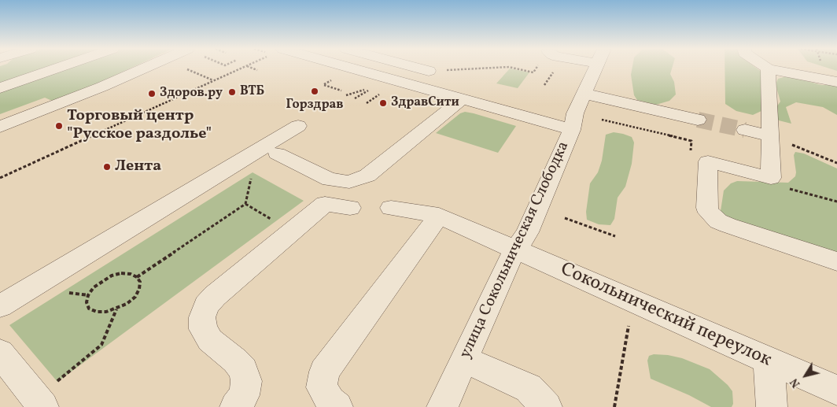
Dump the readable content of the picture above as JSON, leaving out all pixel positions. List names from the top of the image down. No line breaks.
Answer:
{"streets":{"street":["улица Сокольническая Слободка","Сокольнический переулок"]},"crossings":[["улица Сокольническая Слободка","Сокольнический переулок"]],"places":["Горздрав","ВТБ","Здоров.ру","ЗдравСити","Торговый центр \"Русское раздолье\"","Лента"],"north":"bottom left"}
